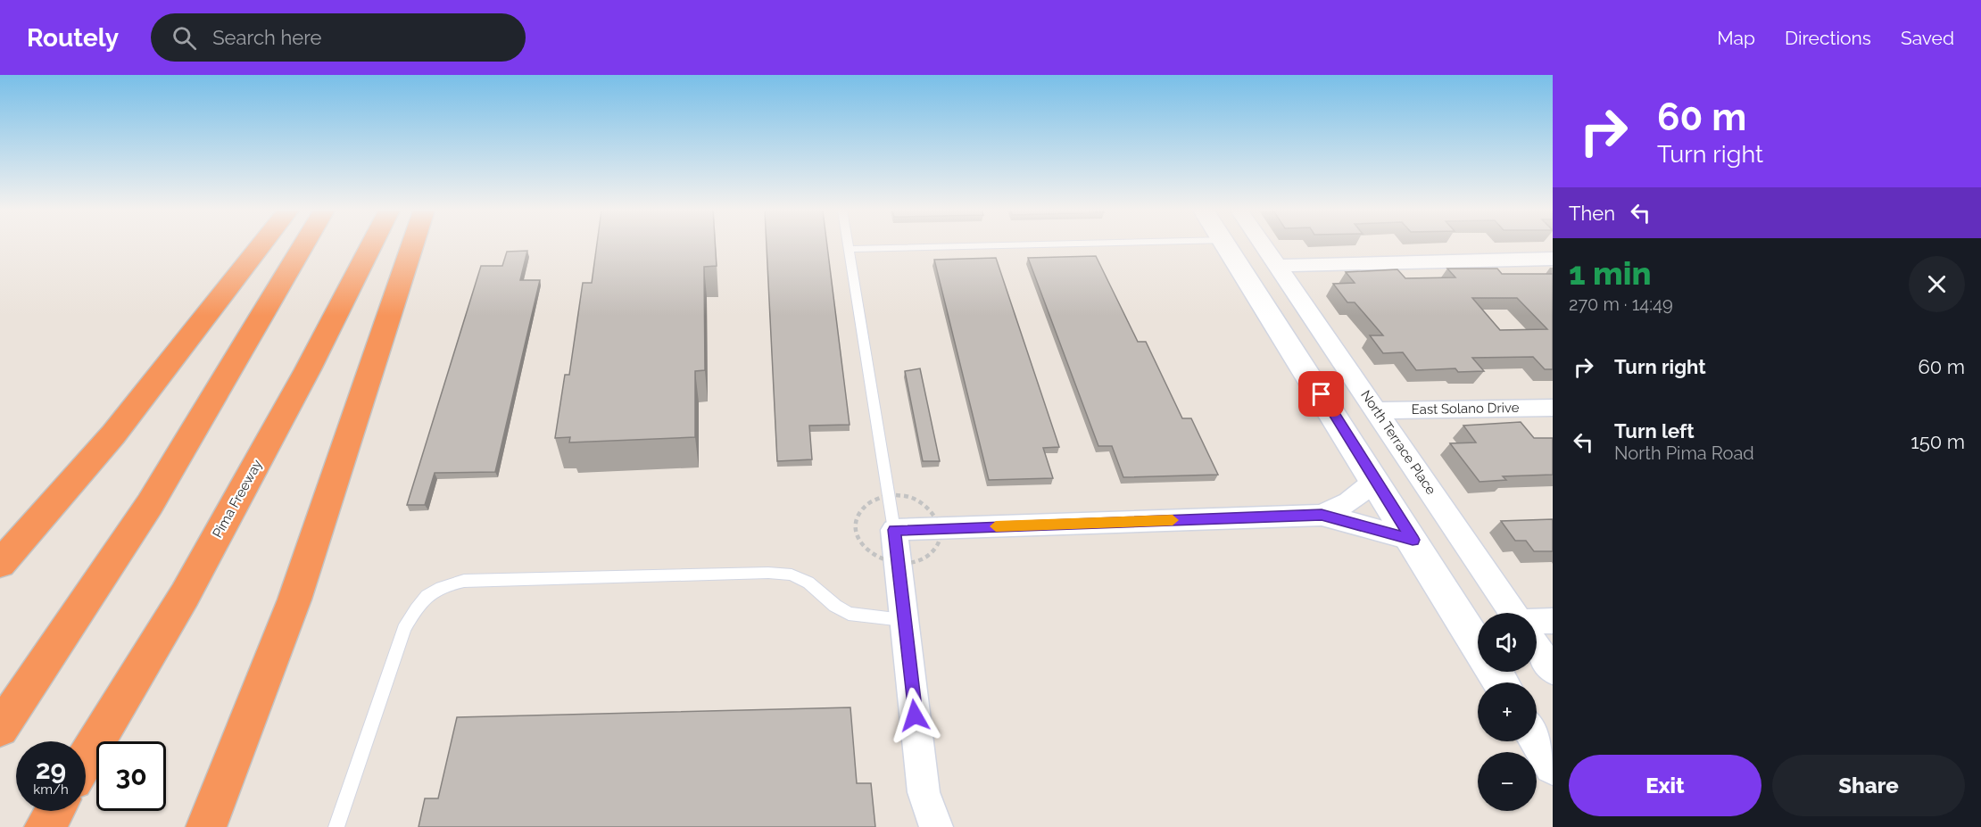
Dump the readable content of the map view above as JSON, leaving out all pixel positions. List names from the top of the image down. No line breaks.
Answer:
{"streets":{"highway":["Pima Freeway"],"street":["East Solano Drive","North Terrace Place"]},"crossings":[["East Solano Drive","North Terrace Place"]],"page":{"header":"Routely","search":"Search here","nav":["Map","Directions","Saved"],"turn":["60 m","Turn right"],"then":"Then","heading":["1 min","270 m · 14:49"],"list":[{"name":"Turn right","value":"60 m"},{"name":"Turn left","note":"North Pima Road","value":"150 m"}],"map_buttons":["+","−"],"speed":"29 km/h","limit":"30","buttons":["Exit","Share"]}}
